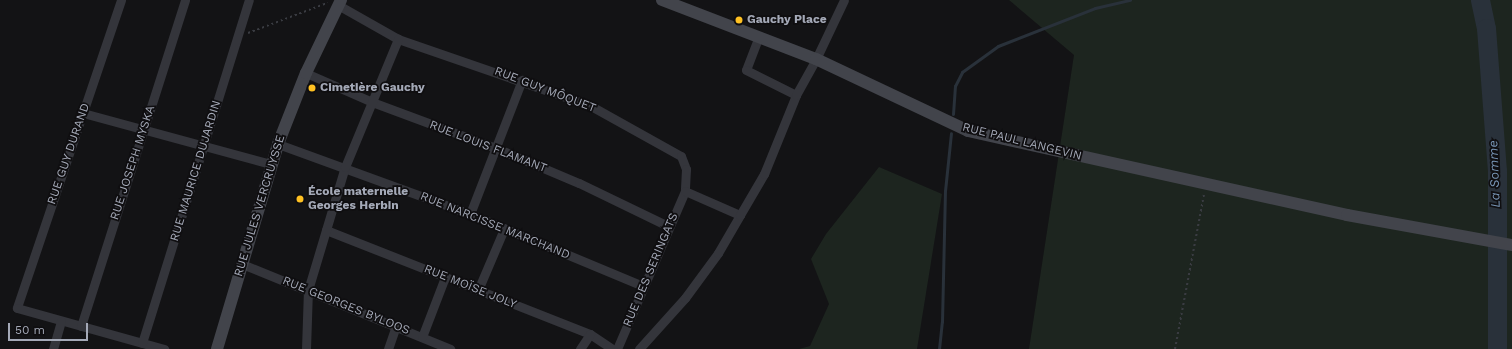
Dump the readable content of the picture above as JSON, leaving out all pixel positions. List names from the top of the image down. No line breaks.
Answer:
{"streets":{"main road":["RUE PAUL LANGEVIN","RUE JULES VERCRUYSSE"],"street":["RUE GUY MÔQUET","RUE LOUIS FLAMANT","RUE GUY DURAND","RUE JOSEPH MYSKA","RUE MAURICE DUJARDIN","RUE NARCISSE MARCHAND","RUE DES SERINGATS","RUE MOÏSE JOLY","RUE GEORGES BYLOOS"]},"crossings":[["RUE GUY MÔQUET","RUE JULES VERCRUYSSE"],["RUE GUY MÔQUET","RUE DES SERINGATS"],["RUE LOUIS FLAMANT","RUE JULES VERCRUYSSE"],["RUE LOUIS FLAMANT","RUE DES SERINGATS"],["RUE JULES VERCRUYSSE","RUE NARCISSE MARCHAND"],["RUE JULES VERCRUYSSE","RUE GEORGES BYLOOS"],["RUE NARCISSE MARCHAND","RUE DES SERINGATS"]],"water":["La Somme"],"places":["Gauchy Place","Cimetière Gauchy","École maternelle Georges Herbin"],"scale_bar":"50 m"}
